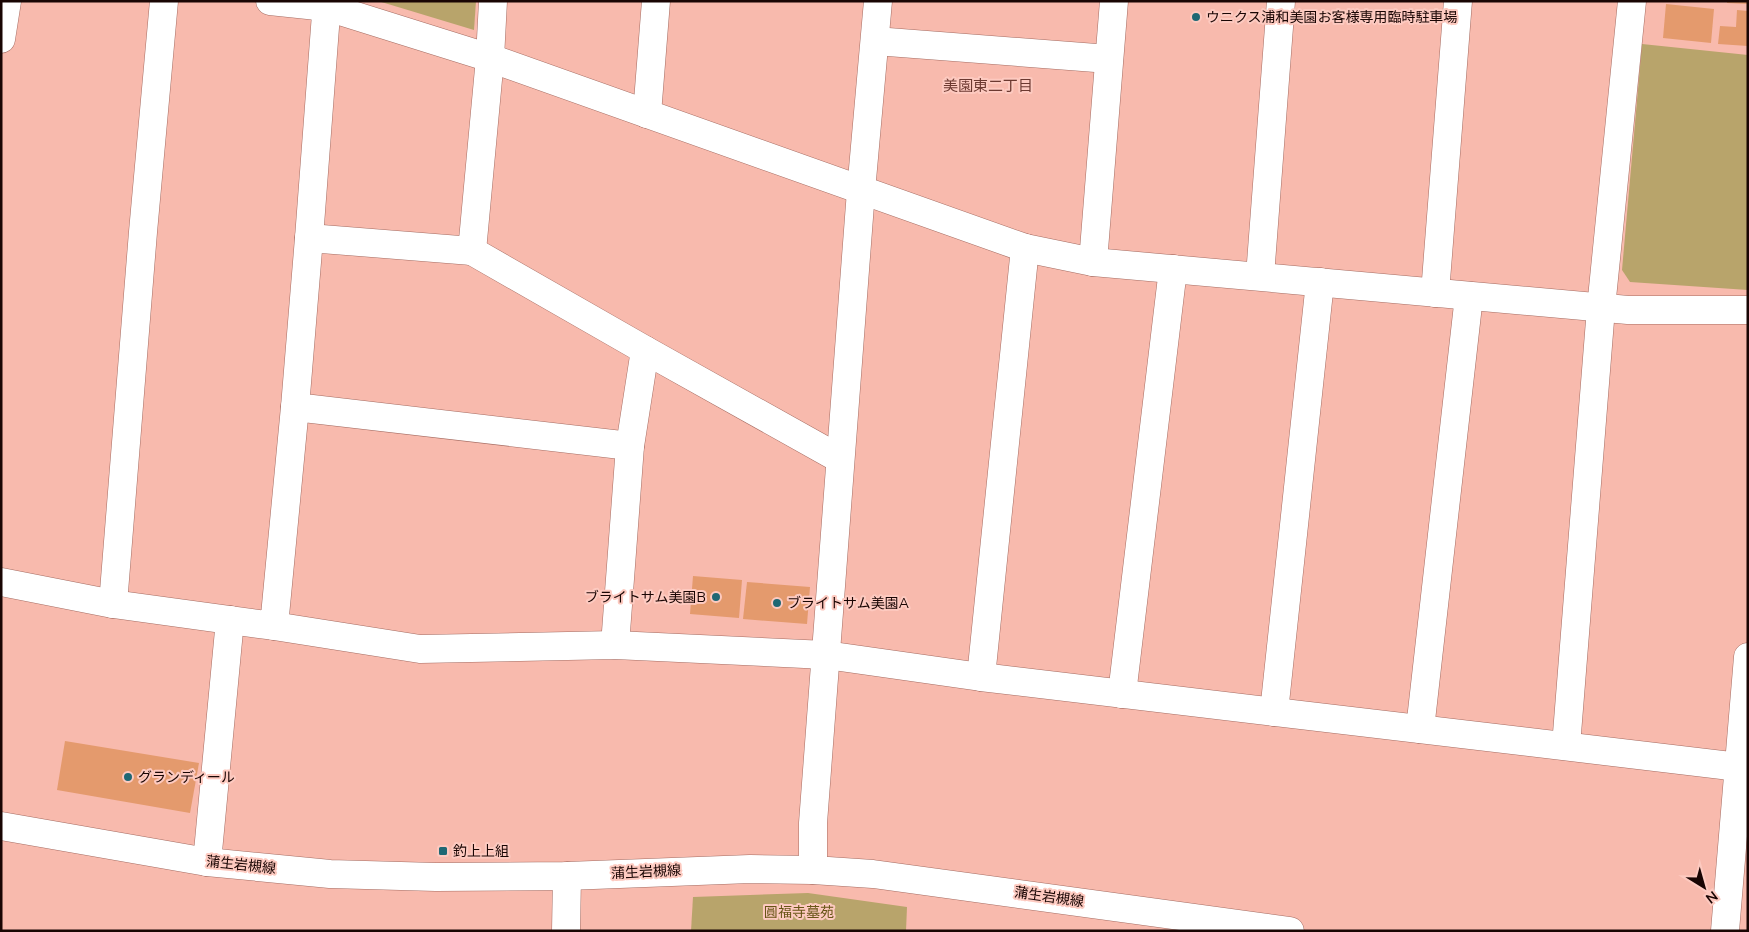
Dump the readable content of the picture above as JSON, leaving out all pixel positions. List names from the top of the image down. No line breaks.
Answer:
{"streets":{"street":["蒲生岩槻線"]},"districts":["美園東二丁目"],"parks":["圓福寺墓苑"],"places":{"other":["ウニクス浦和美園お客様専用臨時駐車場","ブライトサム美園B","ブライトサム美園A","グランディール"],"transit":["釣上上組"]},"north":"bottom right"}
